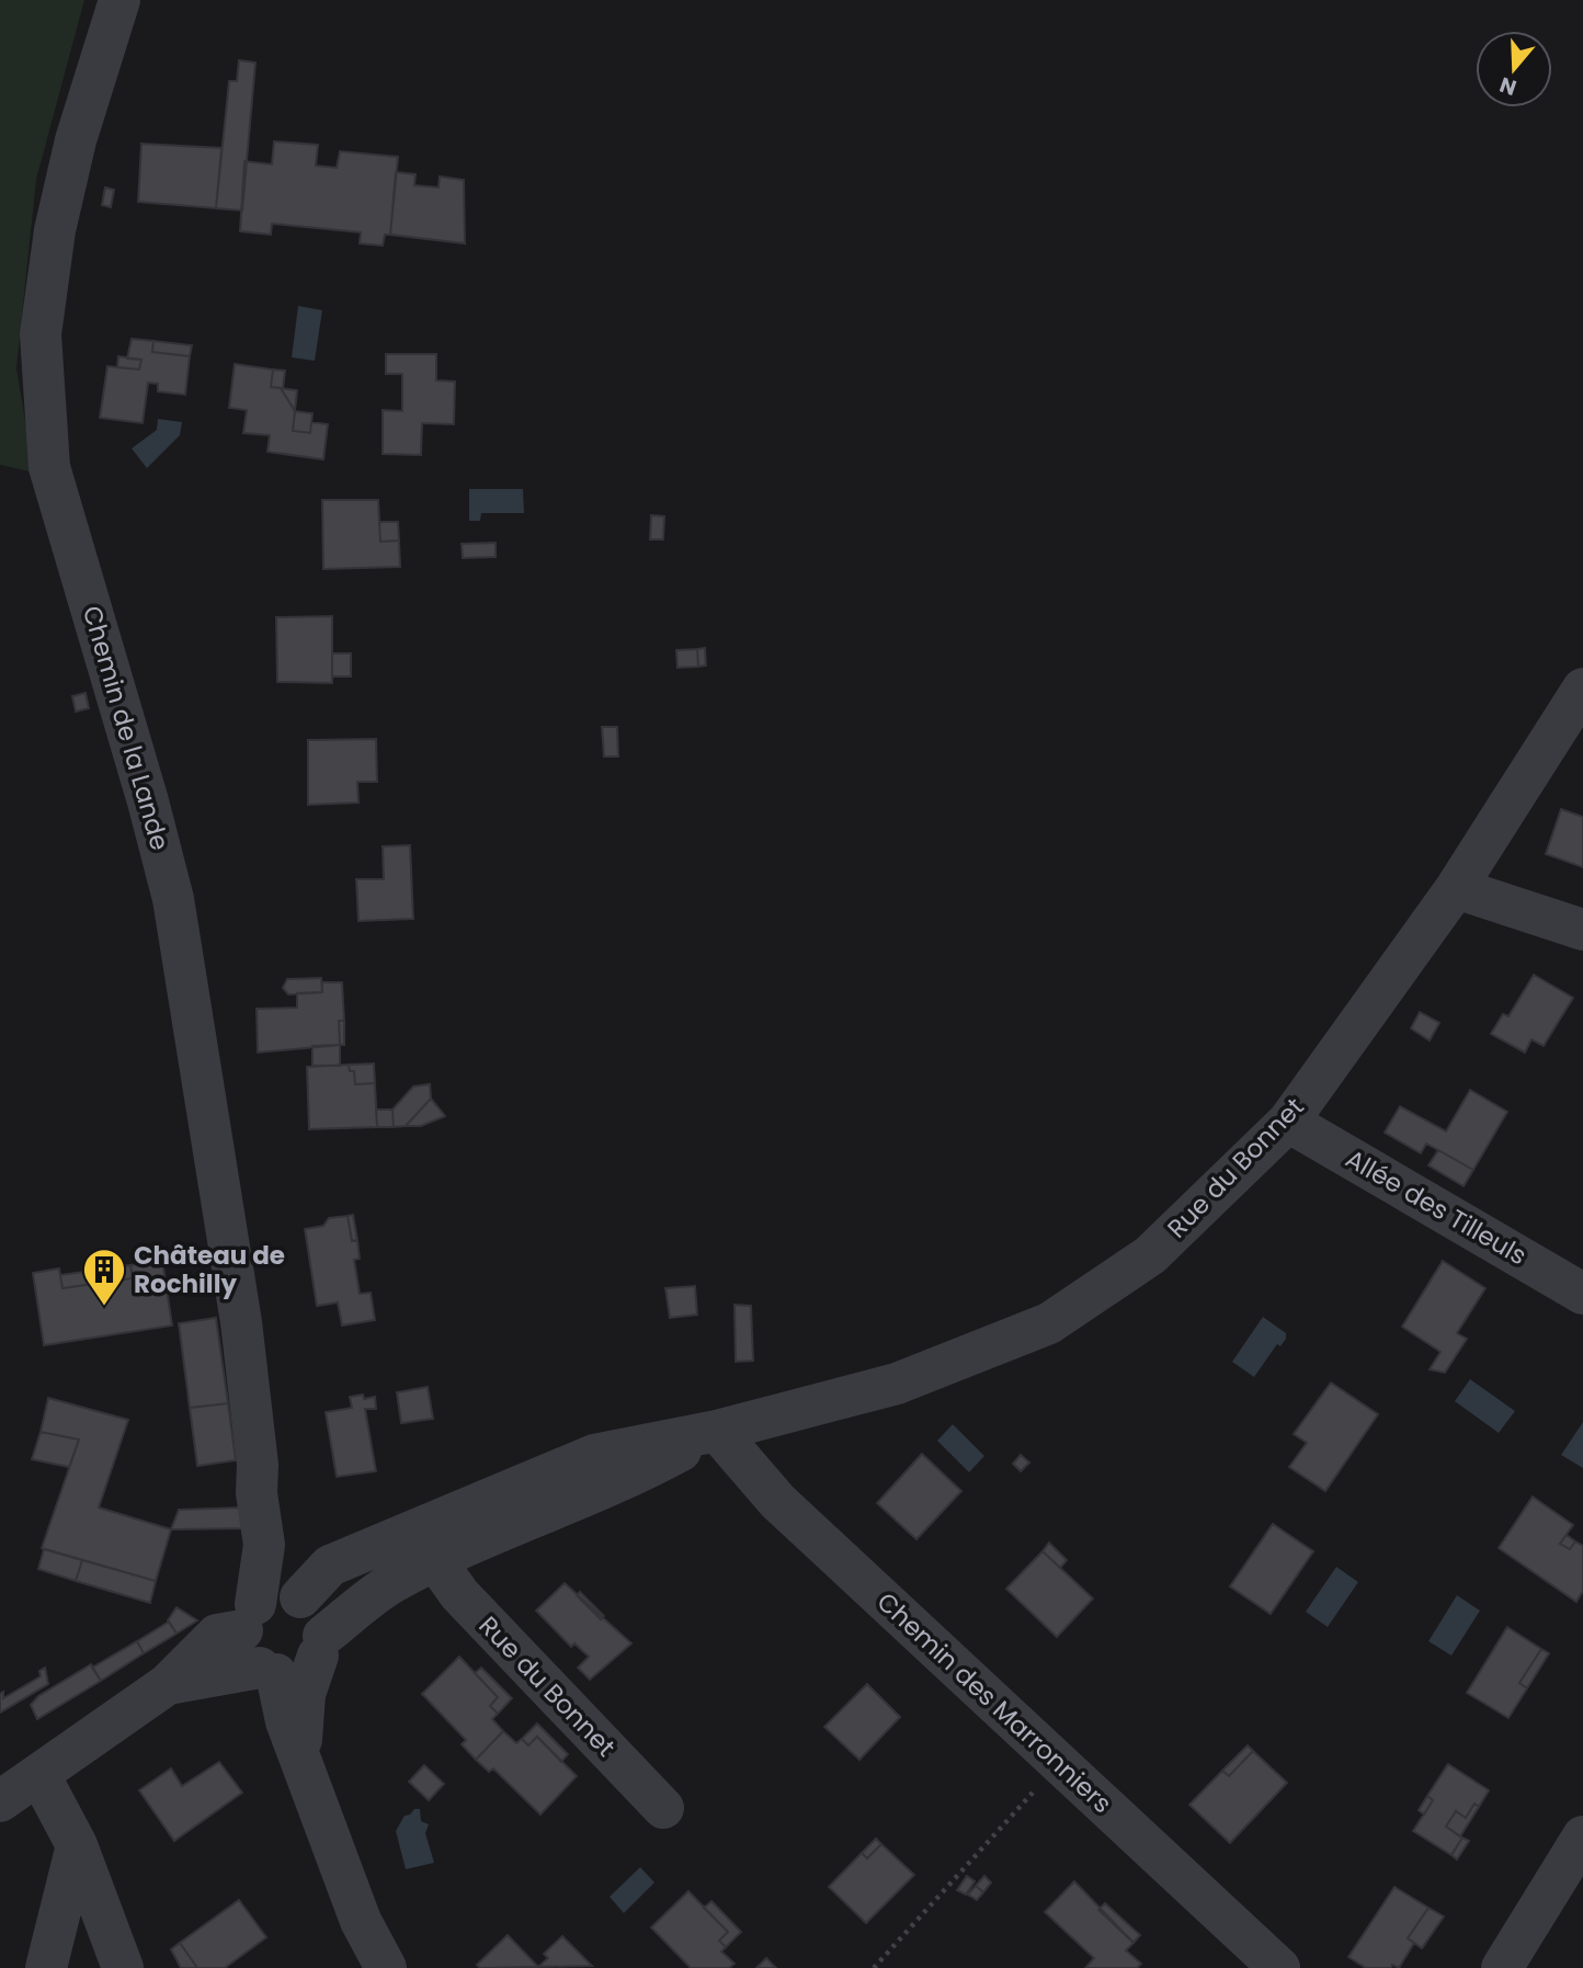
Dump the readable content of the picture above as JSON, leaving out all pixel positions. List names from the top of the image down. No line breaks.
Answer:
{"streets":{"street":["Chemin de la Lande","Rue du Bonnet","Allée des Tilleuls","Chemin des Marronniers"]},"crossings":[["Chemin de la Lande","Rue du Bonnet"],["Rue du Bonnet","Allée des Tilleuls"],["Rue du Bonnet","Chemin des Marronniers"]],"places":{"building":["Château de Rochilly"]},"north":"bottom"}
